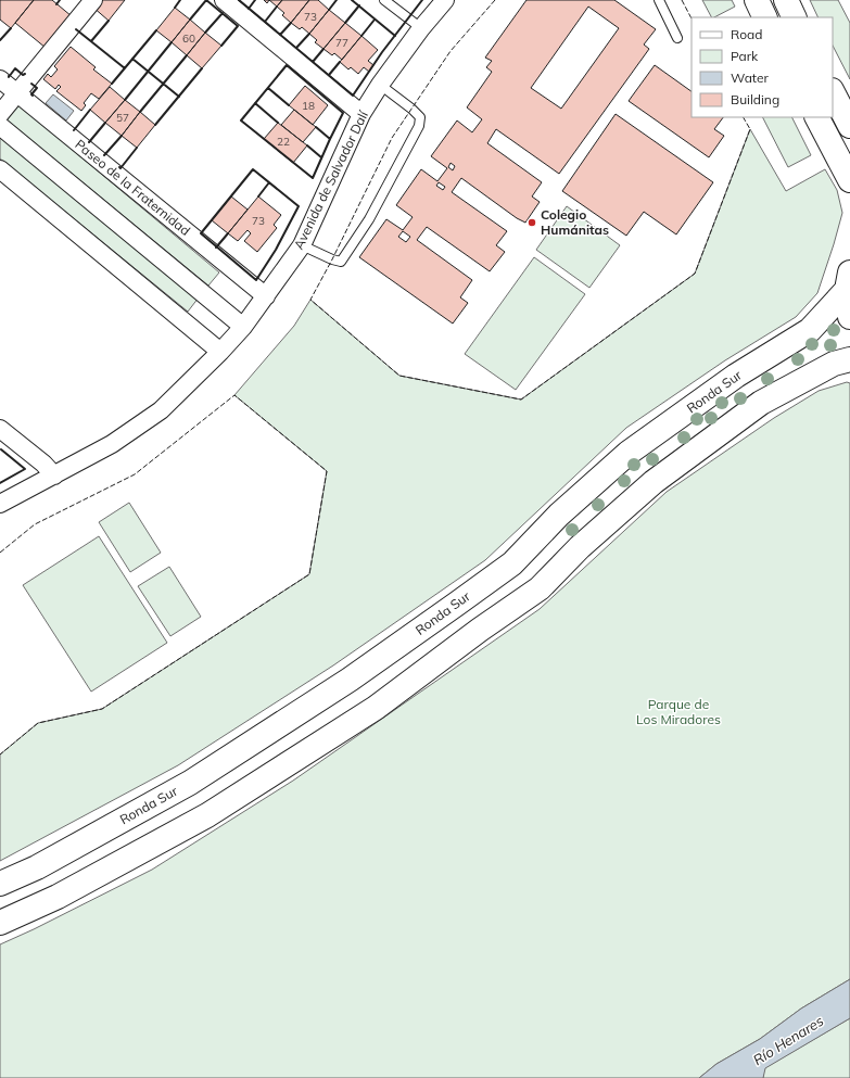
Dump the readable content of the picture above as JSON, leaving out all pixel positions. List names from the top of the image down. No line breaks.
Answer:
{"streets":{"main road":["Ronda Sur"],"street":["Avenida de Salvador Dalí","Paseo de la Fraternidad"]},"crossings":[["Avenida de Salvador Dalí","Paseo de la Fraternidad"]],"water":["Río Henares"],"parks":["Parque de Los Miradores"],"places":["Colegio Humánitas"],"house_numbers":["73","60","77","18","57","22","73"],"legend":["Road","Park","Water","Building"]}
